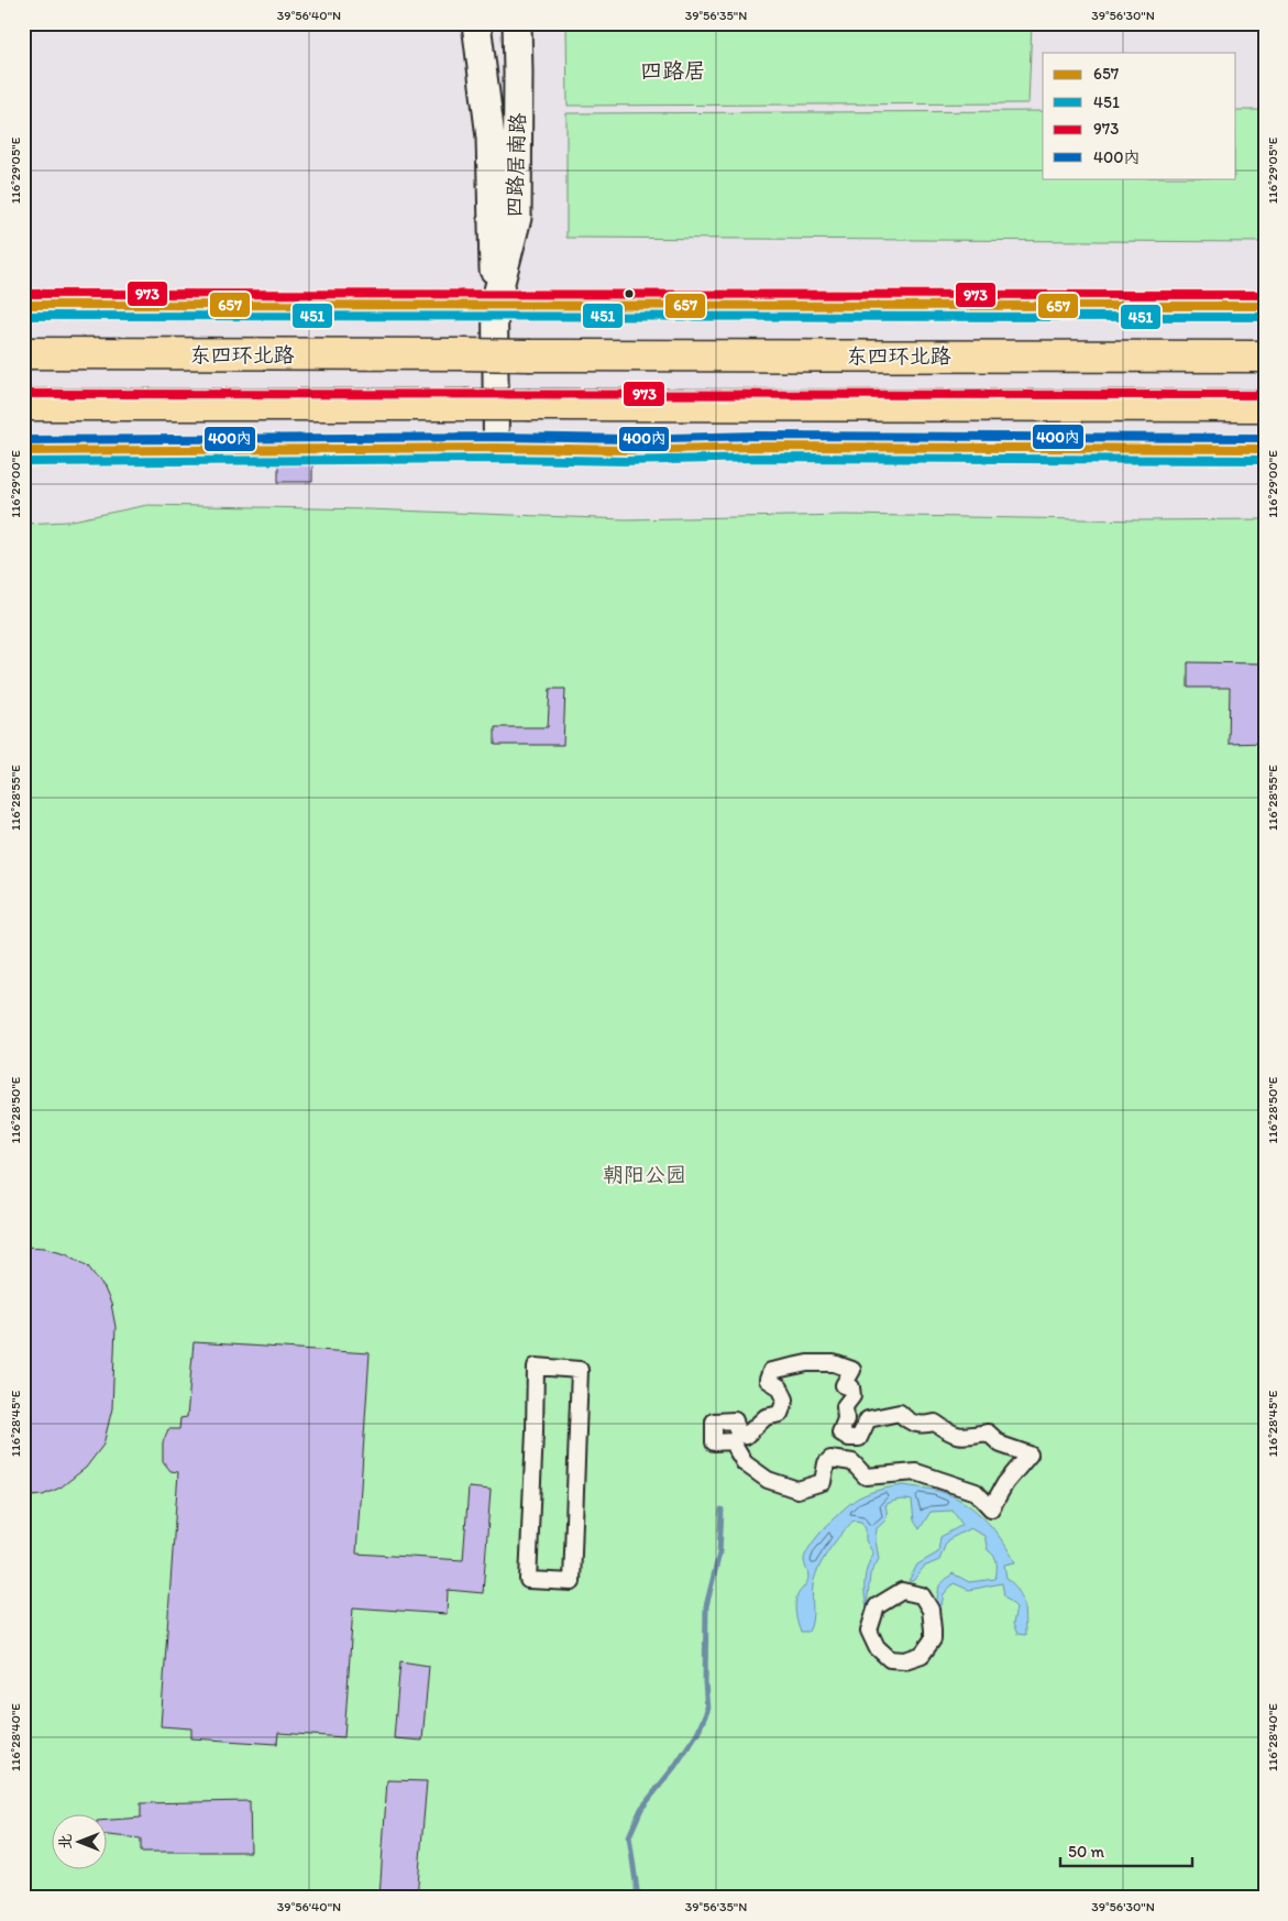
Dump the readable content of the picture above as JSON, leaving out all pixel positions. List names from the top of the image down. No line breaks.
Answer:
{"streets":{"highway":["东四环北路"],"main road":["四路居南路"]},"districts":["四路居"],"parks":["朝阳公园"],"lines":["transit line 973","transit line 657","transit line 451","transit line 400内"],"legend":["657","451","973","400内"],"scale_bar":"50 m","north":"left","coordinates":["39°56'40\"N","39°56'35\"N","39°56'30\"N","116°29'05\"E","116°29'00\"E","116°28'55\"E","116°28'50\"E","116°28'45\"E","116°28'40\"E"]}
